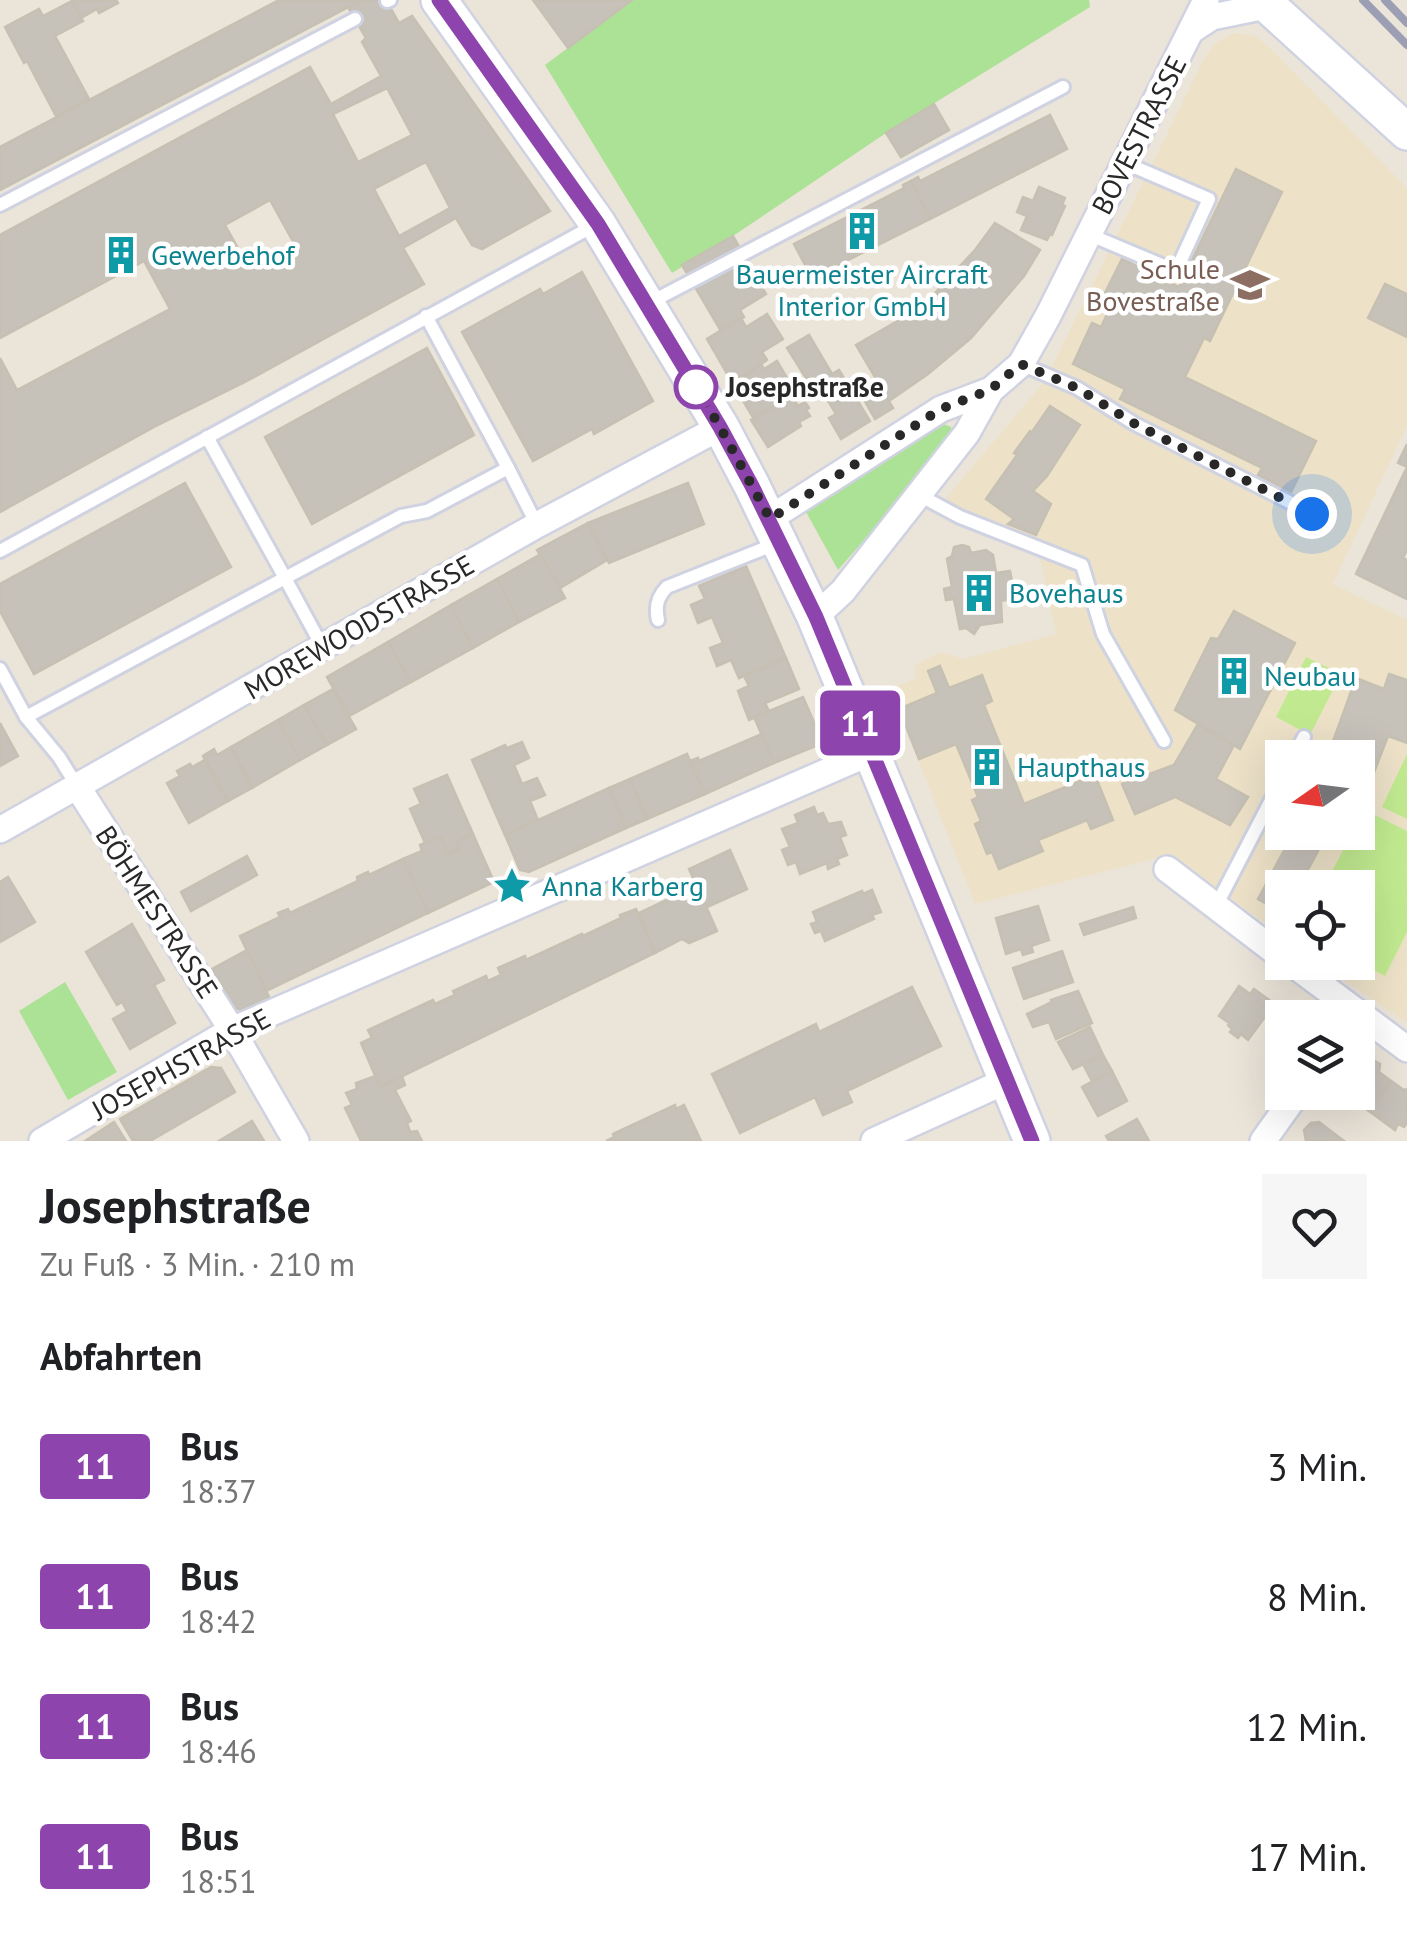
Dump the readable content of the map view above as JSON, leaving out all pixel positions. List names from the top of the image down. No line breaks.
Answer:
{"streets":{"street":["BOVESTRASSE","MOREWOODSTRASSE","BÖHMESTRASSE","JOSEPHSTRASSE"]},"crossings":[["MOREWOODSTRASSE","BÖHMESTRASSE"],["BÖHMESTRASSE","JOSEPHSTRASSE"]],"places":{"building":["Bauermeister Aircraft Interior GmbH","Gewerbehof","Bovehaus","Neubau","Haupthaus"],"school or university":["Schule Bovestraße"],"other":["Josephstraße"],"place":["Anna Karberg"]},"lines":["bus line 11"],"north":"left","page":{"on_map":"11","heading":[["Josephstraße","Zu Fuß · 3 Min. · 210 m"],"Abfahrten"],"list":[{"mark":"11","name":"Bus","note":"18:37","value":"3 Min."},{"mark":"11","name":"Bus","note":"18:42","value":"8 Min."},{"mark":"11","name":"Bus","note":"18:46","value":"12 Min."},{"mark":"11","name":"Bus","note":"18:51","value":"17 Min."}]}}
